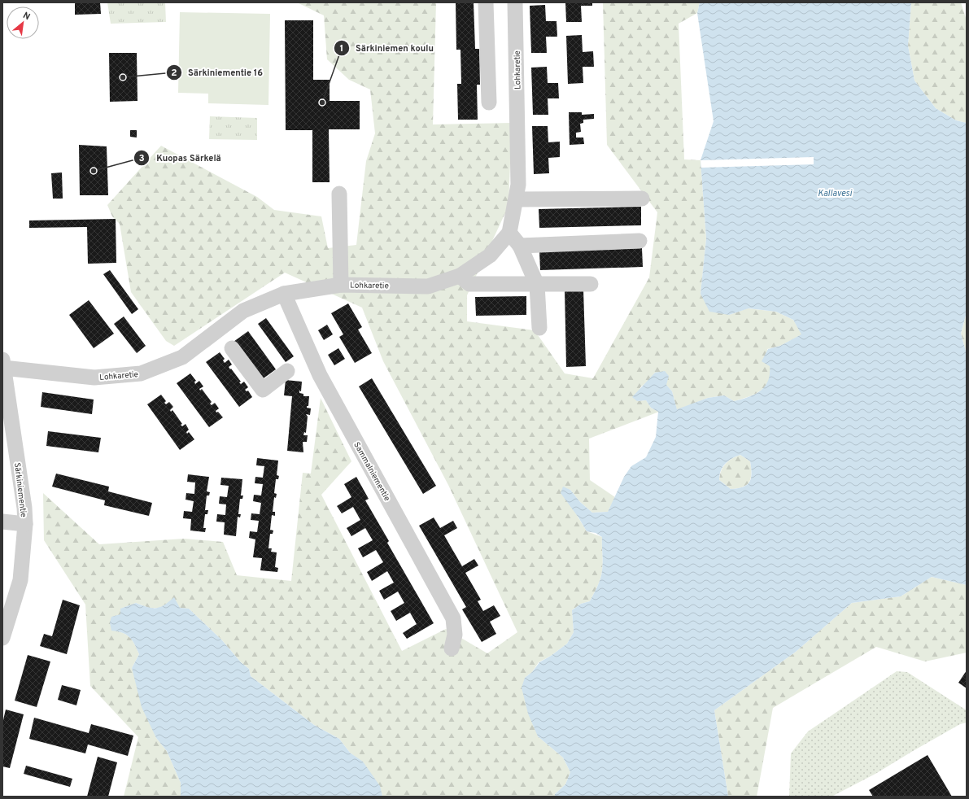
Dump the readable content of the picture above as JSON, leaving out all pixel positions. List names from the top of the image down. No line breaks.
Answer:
{"streets":{"street":["Lohkaretie","Sammalniementie","Särkiniementie"]},"crossings":[["Lohkaretie","Sammalniementie"],["Lohkaretie","Särkiniementie"]],"water":["Kallavesi"],"places":["Särkiniementie 16","Särkiniemen koulu","Kuopas Särkelä"],"north":"top right"}
